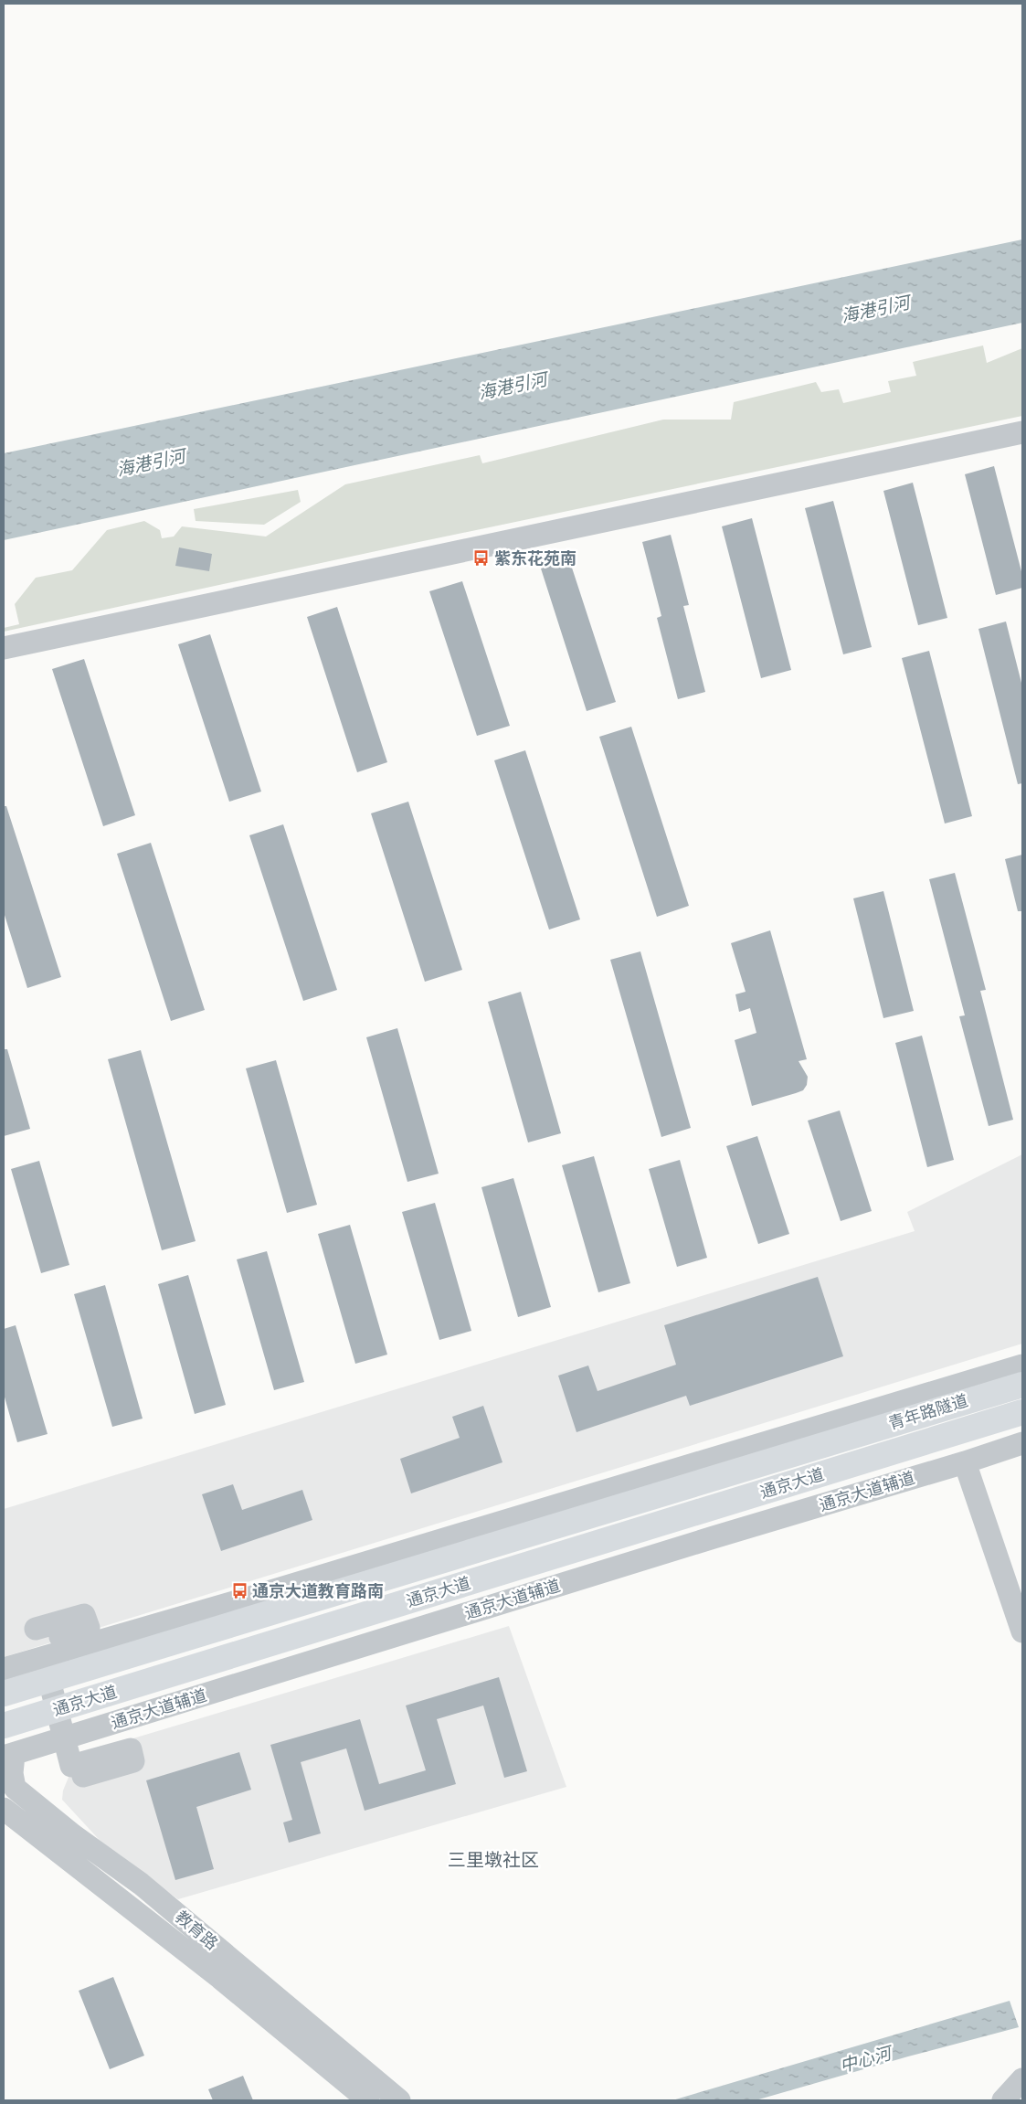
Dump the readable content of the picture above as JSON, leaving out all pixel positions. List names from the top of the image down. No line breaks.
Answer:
{"streets":{"highway":["青年路隧道","通京大道"],"street":["通京大道辅道","教育路"]},"crossings":[["青年路隧道","通京大道"],["通京大道辅道","教育路"]],"districts":["三里墩社区"],"water":["海港引河","中心河"],"places":{"bus stop":["紫东花苑南","通京大道教育路南"]}}
